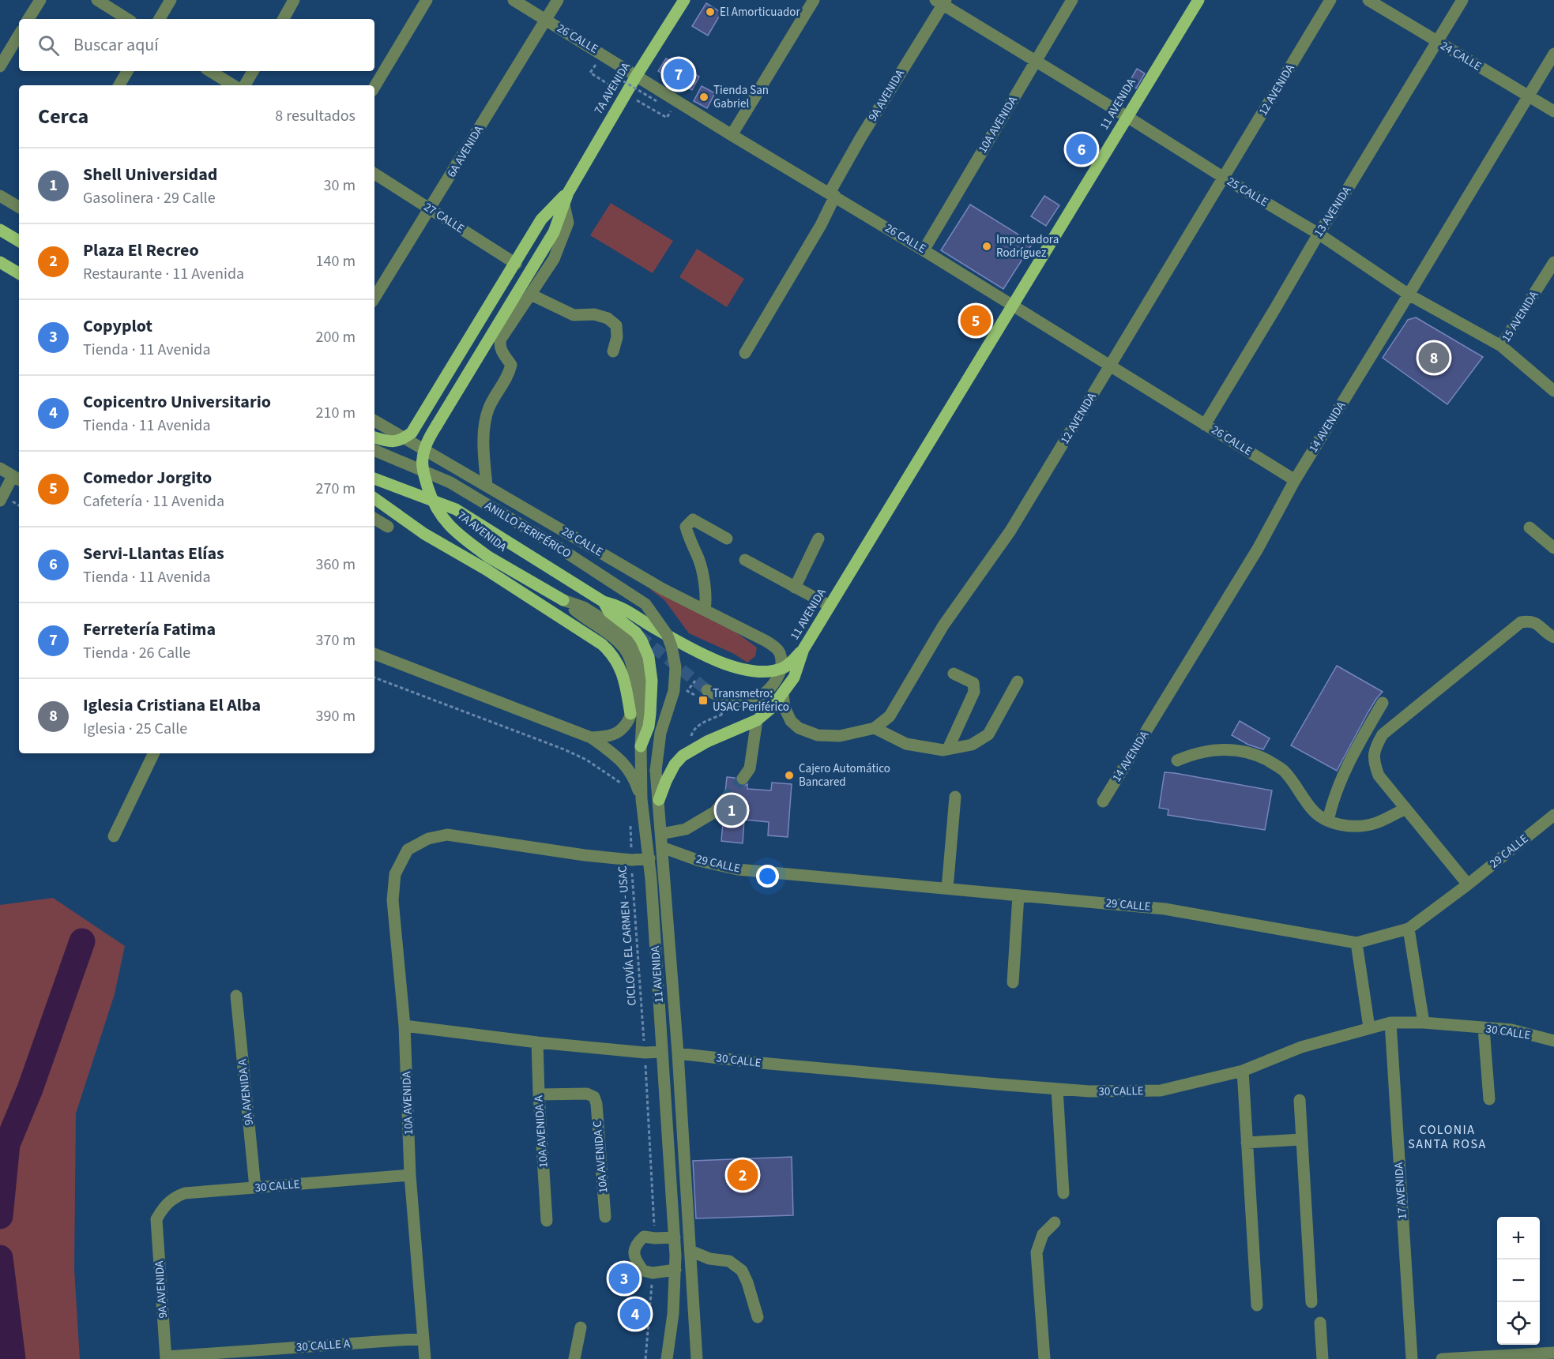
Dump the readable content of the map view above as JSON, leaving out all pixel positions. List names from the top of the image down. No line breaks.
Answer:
{"streets":{"main road":["7A AVENIDA","11 AVENIDA","ANILLO PERIFÉRICO"],"street":["26 CALLE","24 CALLE","12 AVENIDA","9A AVENIDA","10A AVENIDA","6A AVENIDA","25 CALLE","13 AVENIDA","27 CALLE","15 AVENIDA","14 AVENIDA","28 CALLE","29 CALLE","30 CALLE","9A AVENIDA A","10A AVENIDA A","10A AVENIDA C","17 AVENIDA","30 CALLE A"],"path":["CICLOVÍA EL CARMEN - USAC"]},"crossings":[["26 CALLE","7A AVENIDA"],["26 CALLE","12 AVENIDA"],["26 CALLE","9A AVENIDA"],["26 CALLE","11 AVENIDA"],["26 CALLE","10A AVENIDA"],["26 CALLE","6A AVENIDA"],["26 CALLE","13 AVENIDA"],["26 CALLE","14 AVENIDA"],["24 CALLE","13 AVENIDA"],["24 CALLE","14 AVENIDA"],["7A AVENIDA","11 AVENIDA"],["7A AVENIDA","27 CALLE"],["7A AVENIDA","28 CALLE"],["12 AVENIDA","11 AVENIDA"],["12 AVENIDA","25 CALLE"],["9A AVENIDA","25 CALLE"],["9A AVENIDA","30 CALLE"],["9A AVENIDA","30 CALLE A"],["11 AVENIDA","25 CALLE"],["11 AVENIDA","ANILLO PERIFÉRICO"],["11 AVENIDA","29 CALLE"],["11 AVENIDA","30 CALLE"],["10A AVENIDA","25 CALLE"],["10A AVENIDA","CICLOVÍA EL CARMEN - USAC"],["10A AVENIDA","30 CALLE"],["10A AVENIDA","30 CALLE A"],["6A AVENIDA","27 CALLE"],["25 CALLE","13 AVENIDA"],["25 CALLE","15 AVENIDA"],["25 CALLE","14 AVENIDA"],["ANILLO PERIFÉRICO","28 CALLE"],["30 CALLE","9A AVENIDA A"],["30 CALLE","17 AVENIDA"],["10A AVENIDA A","10A AVENIDA C"]],"districts":["COLONIA SANTA ROSA"],"places":{"other":["El Amorticuador","Tienda San Gabriel","Importadora Rodríguez","Cajero Automático Bancared"],"transit":["Transmetro: USAC Periférico"]},"page":{"search":"Buscar aquí","pins":["7","6","5","8","1","2","3","4"],"heading":["Cerca","8 resultados"],"list":[{"mark":"1","name":"Shell Universidad","note":"Gasolinera · 29 Calle","value":"30 m"},{"mark":"2","name":"Plaza El Recreo","note":"Restaurante · 11 Avenida","value":"140 m"},{"mark":"3","name":"Copyplot","note":"Tienda · 11 Avenida","value":"200 m"},{"mark":"4","name":"Copicentro Universitario","note":"Tienda · 11 Avenida","value":"210 m"},{"mark":"5","name":"Comedor Jorgito","note":"Cafetería · 11 Avenida","value":"270 m"},{"mark":"6","name":"Servi-Llantas Elías","note":"Tienda · 11 Avenida","value":"360 m"},{"mark":"7","name":"Ferretería Fatima","note":"Tienda · 26 Calle","value":"370 m"},{"mark":"8","name":"Iglesia Cristiana El Alba","note":"Iglesia · 25 Calle","value":"390 m"}],"map_buttons":["+","−"]}}
